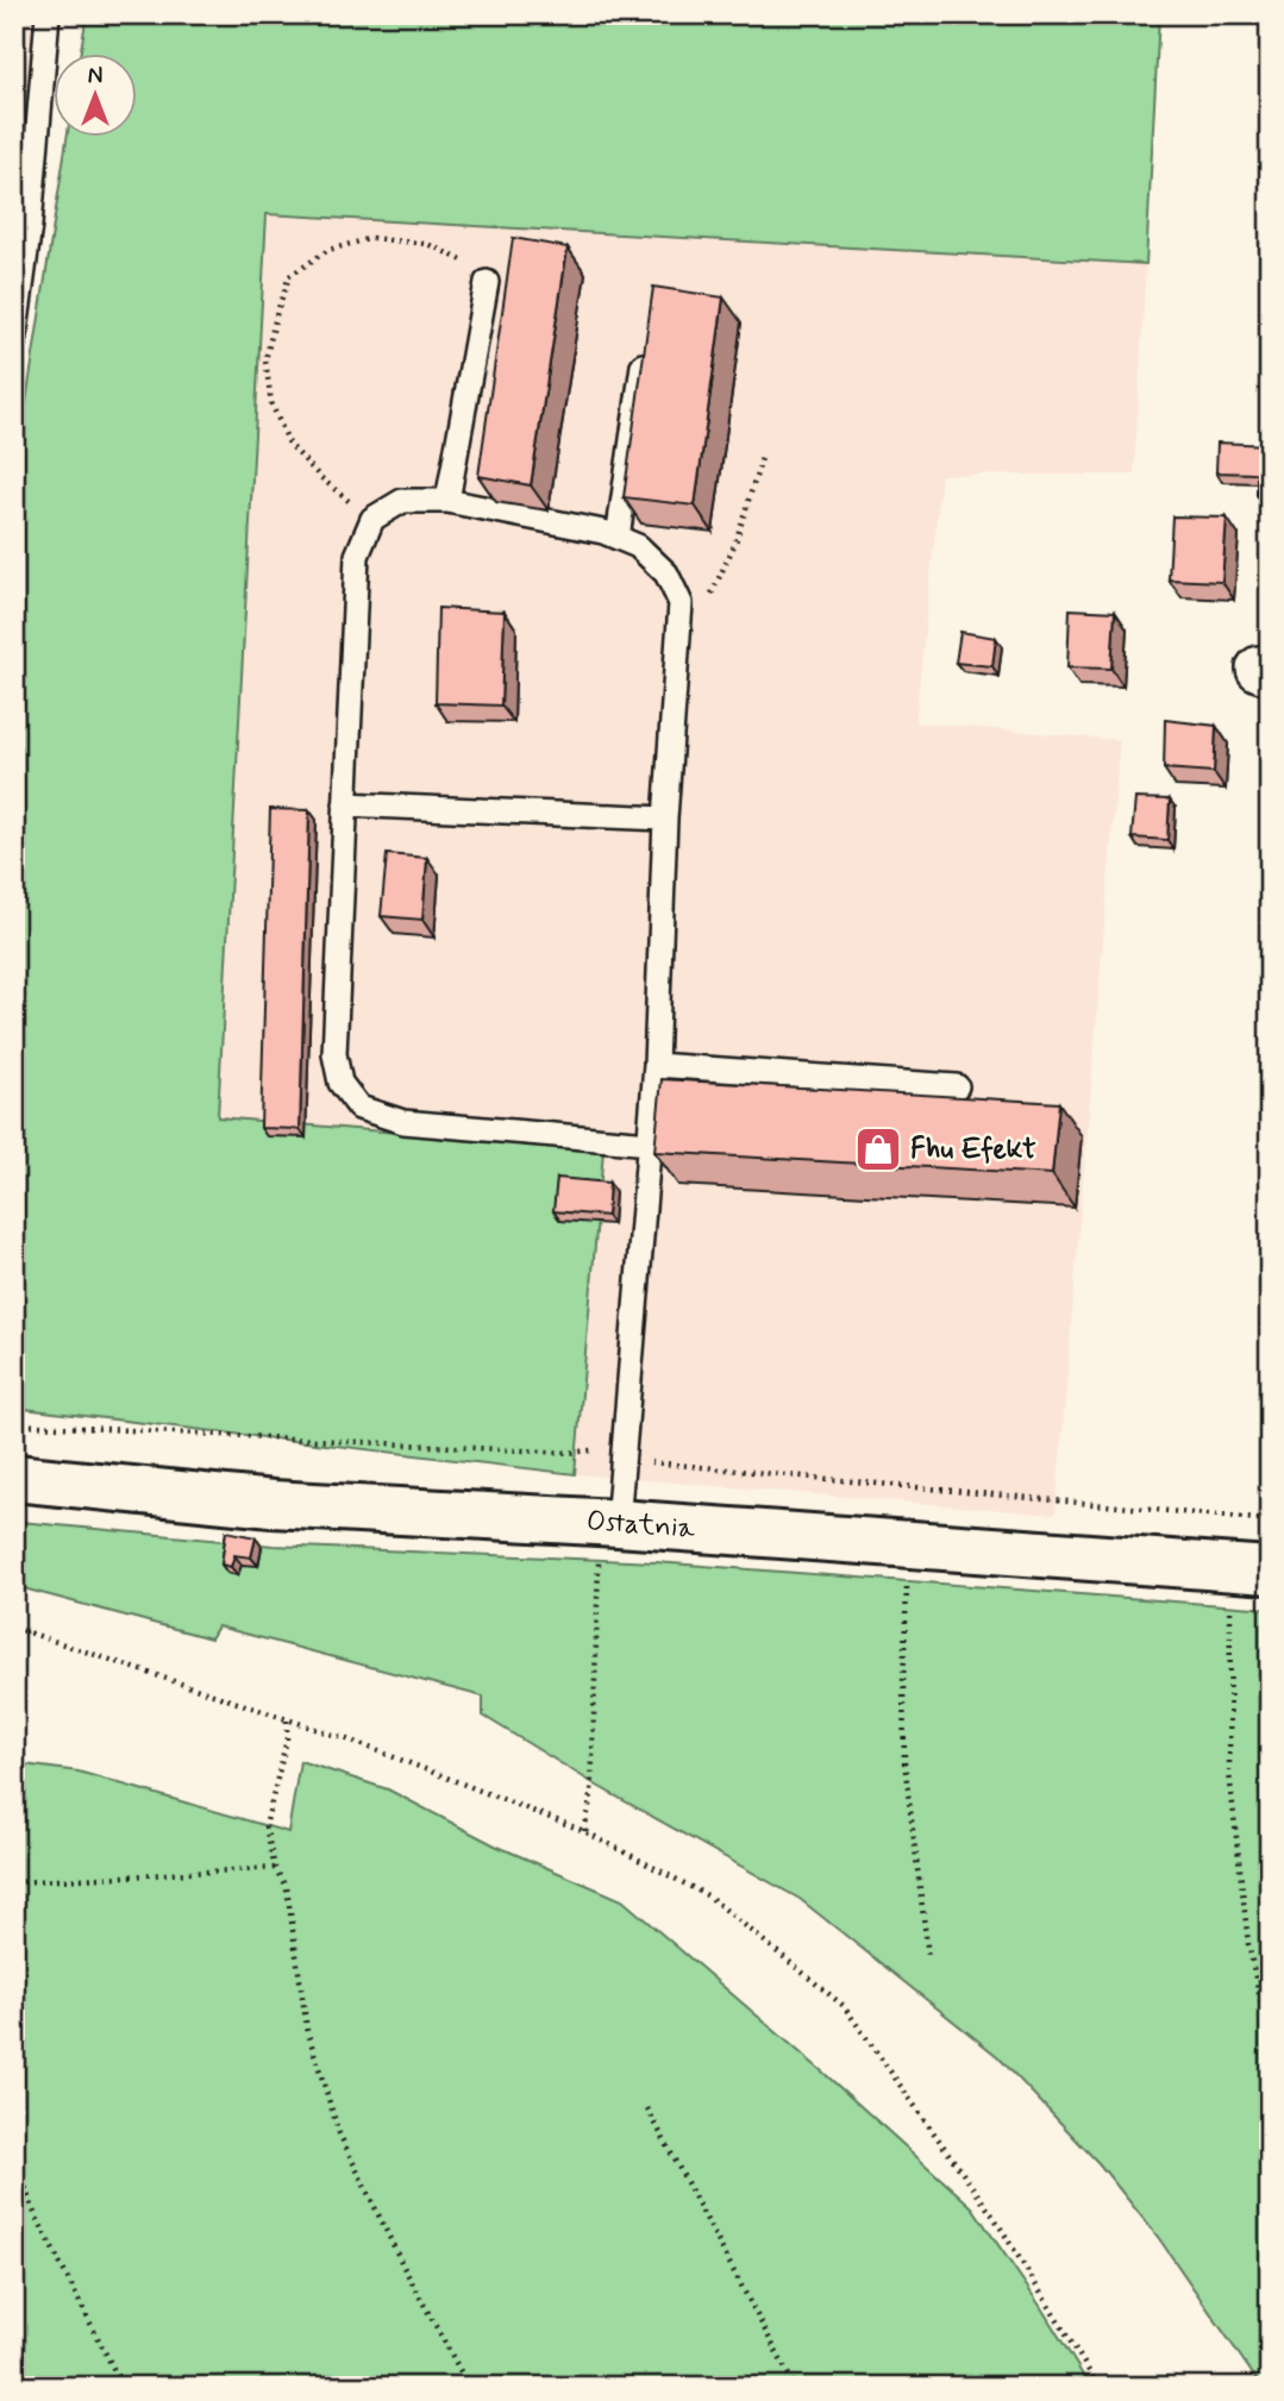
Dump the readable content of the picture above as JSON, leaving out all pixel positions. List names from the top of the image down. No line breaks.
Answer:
{"streets":{"street":["Ostatnia"]},"places":{"shop":["Fhu Efekt"]},"north":"top"}
